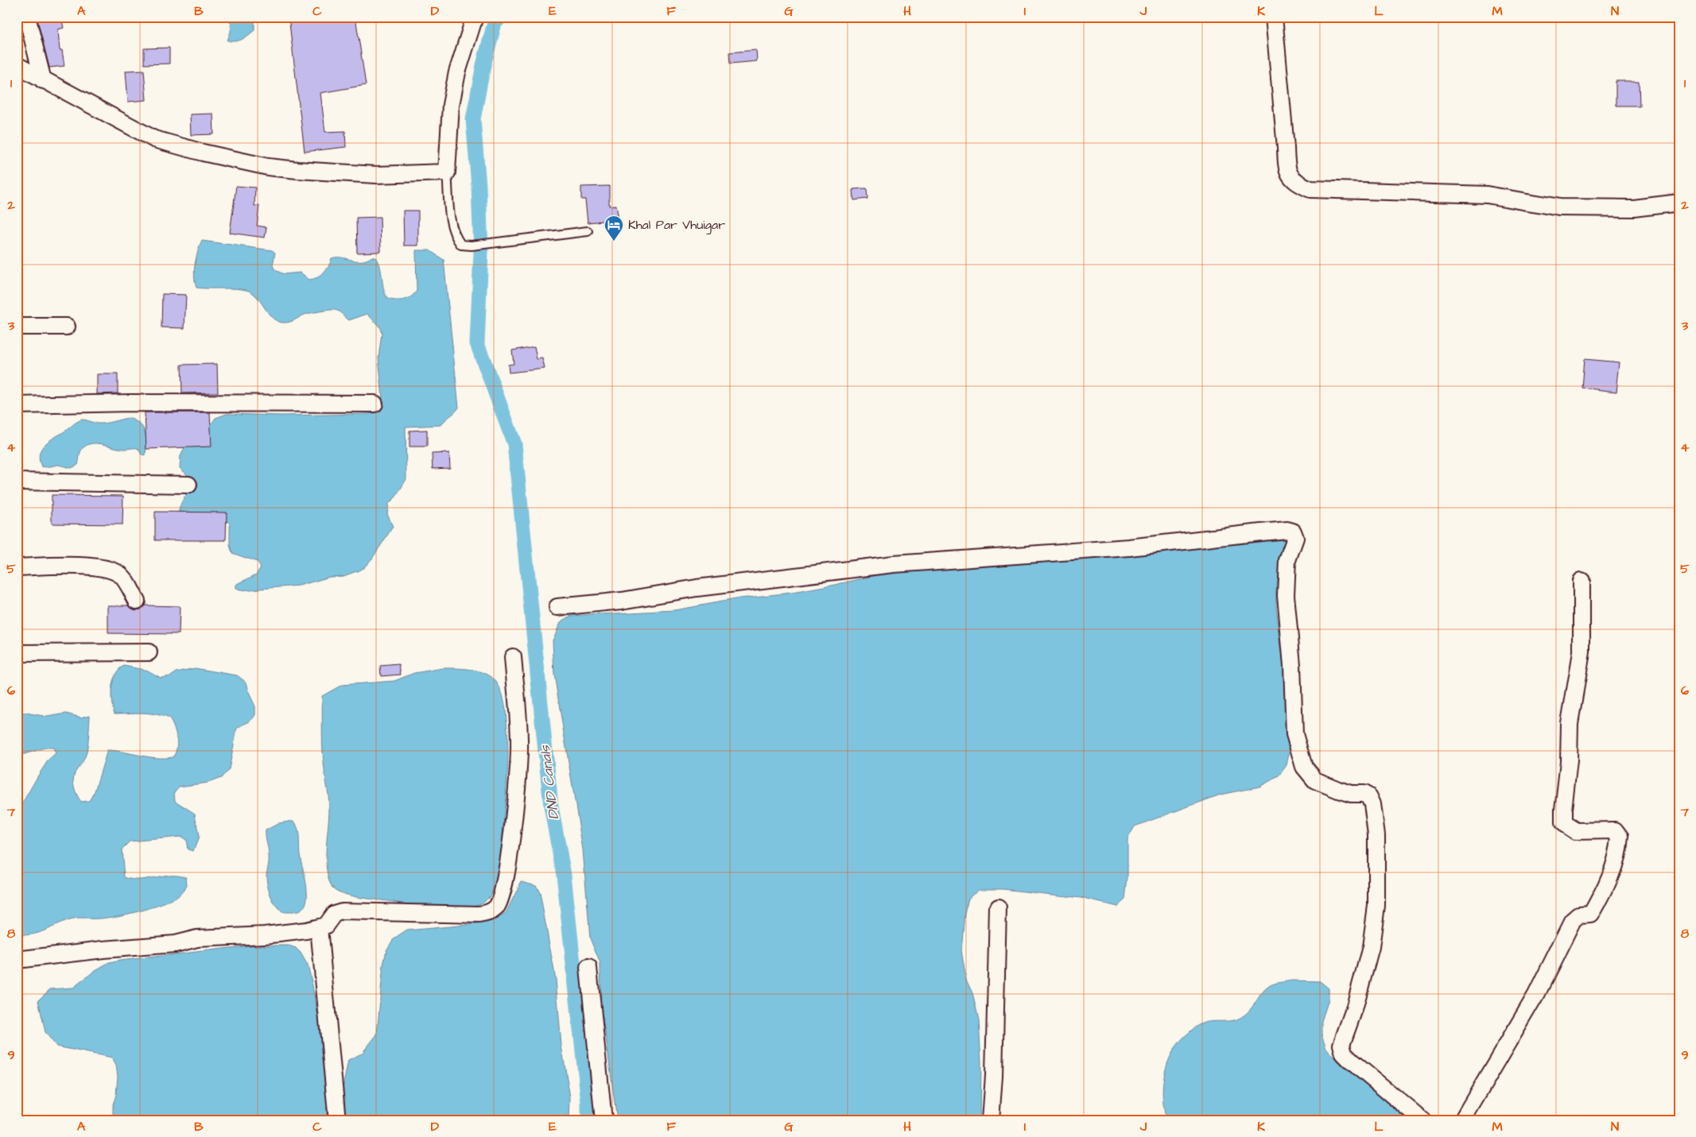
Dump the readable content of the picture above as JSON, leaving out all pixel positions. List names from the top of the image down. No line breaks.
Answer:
{"water":["DND Canals"],"places":{"hotel":["Khal Par Vhuigar"]},"grid":{"columns":["A","B","C","D","E","F","G","H","I","J","K","L","M","N"],"rows":["1","2","3","4","5","6","7","8","9"]}}
